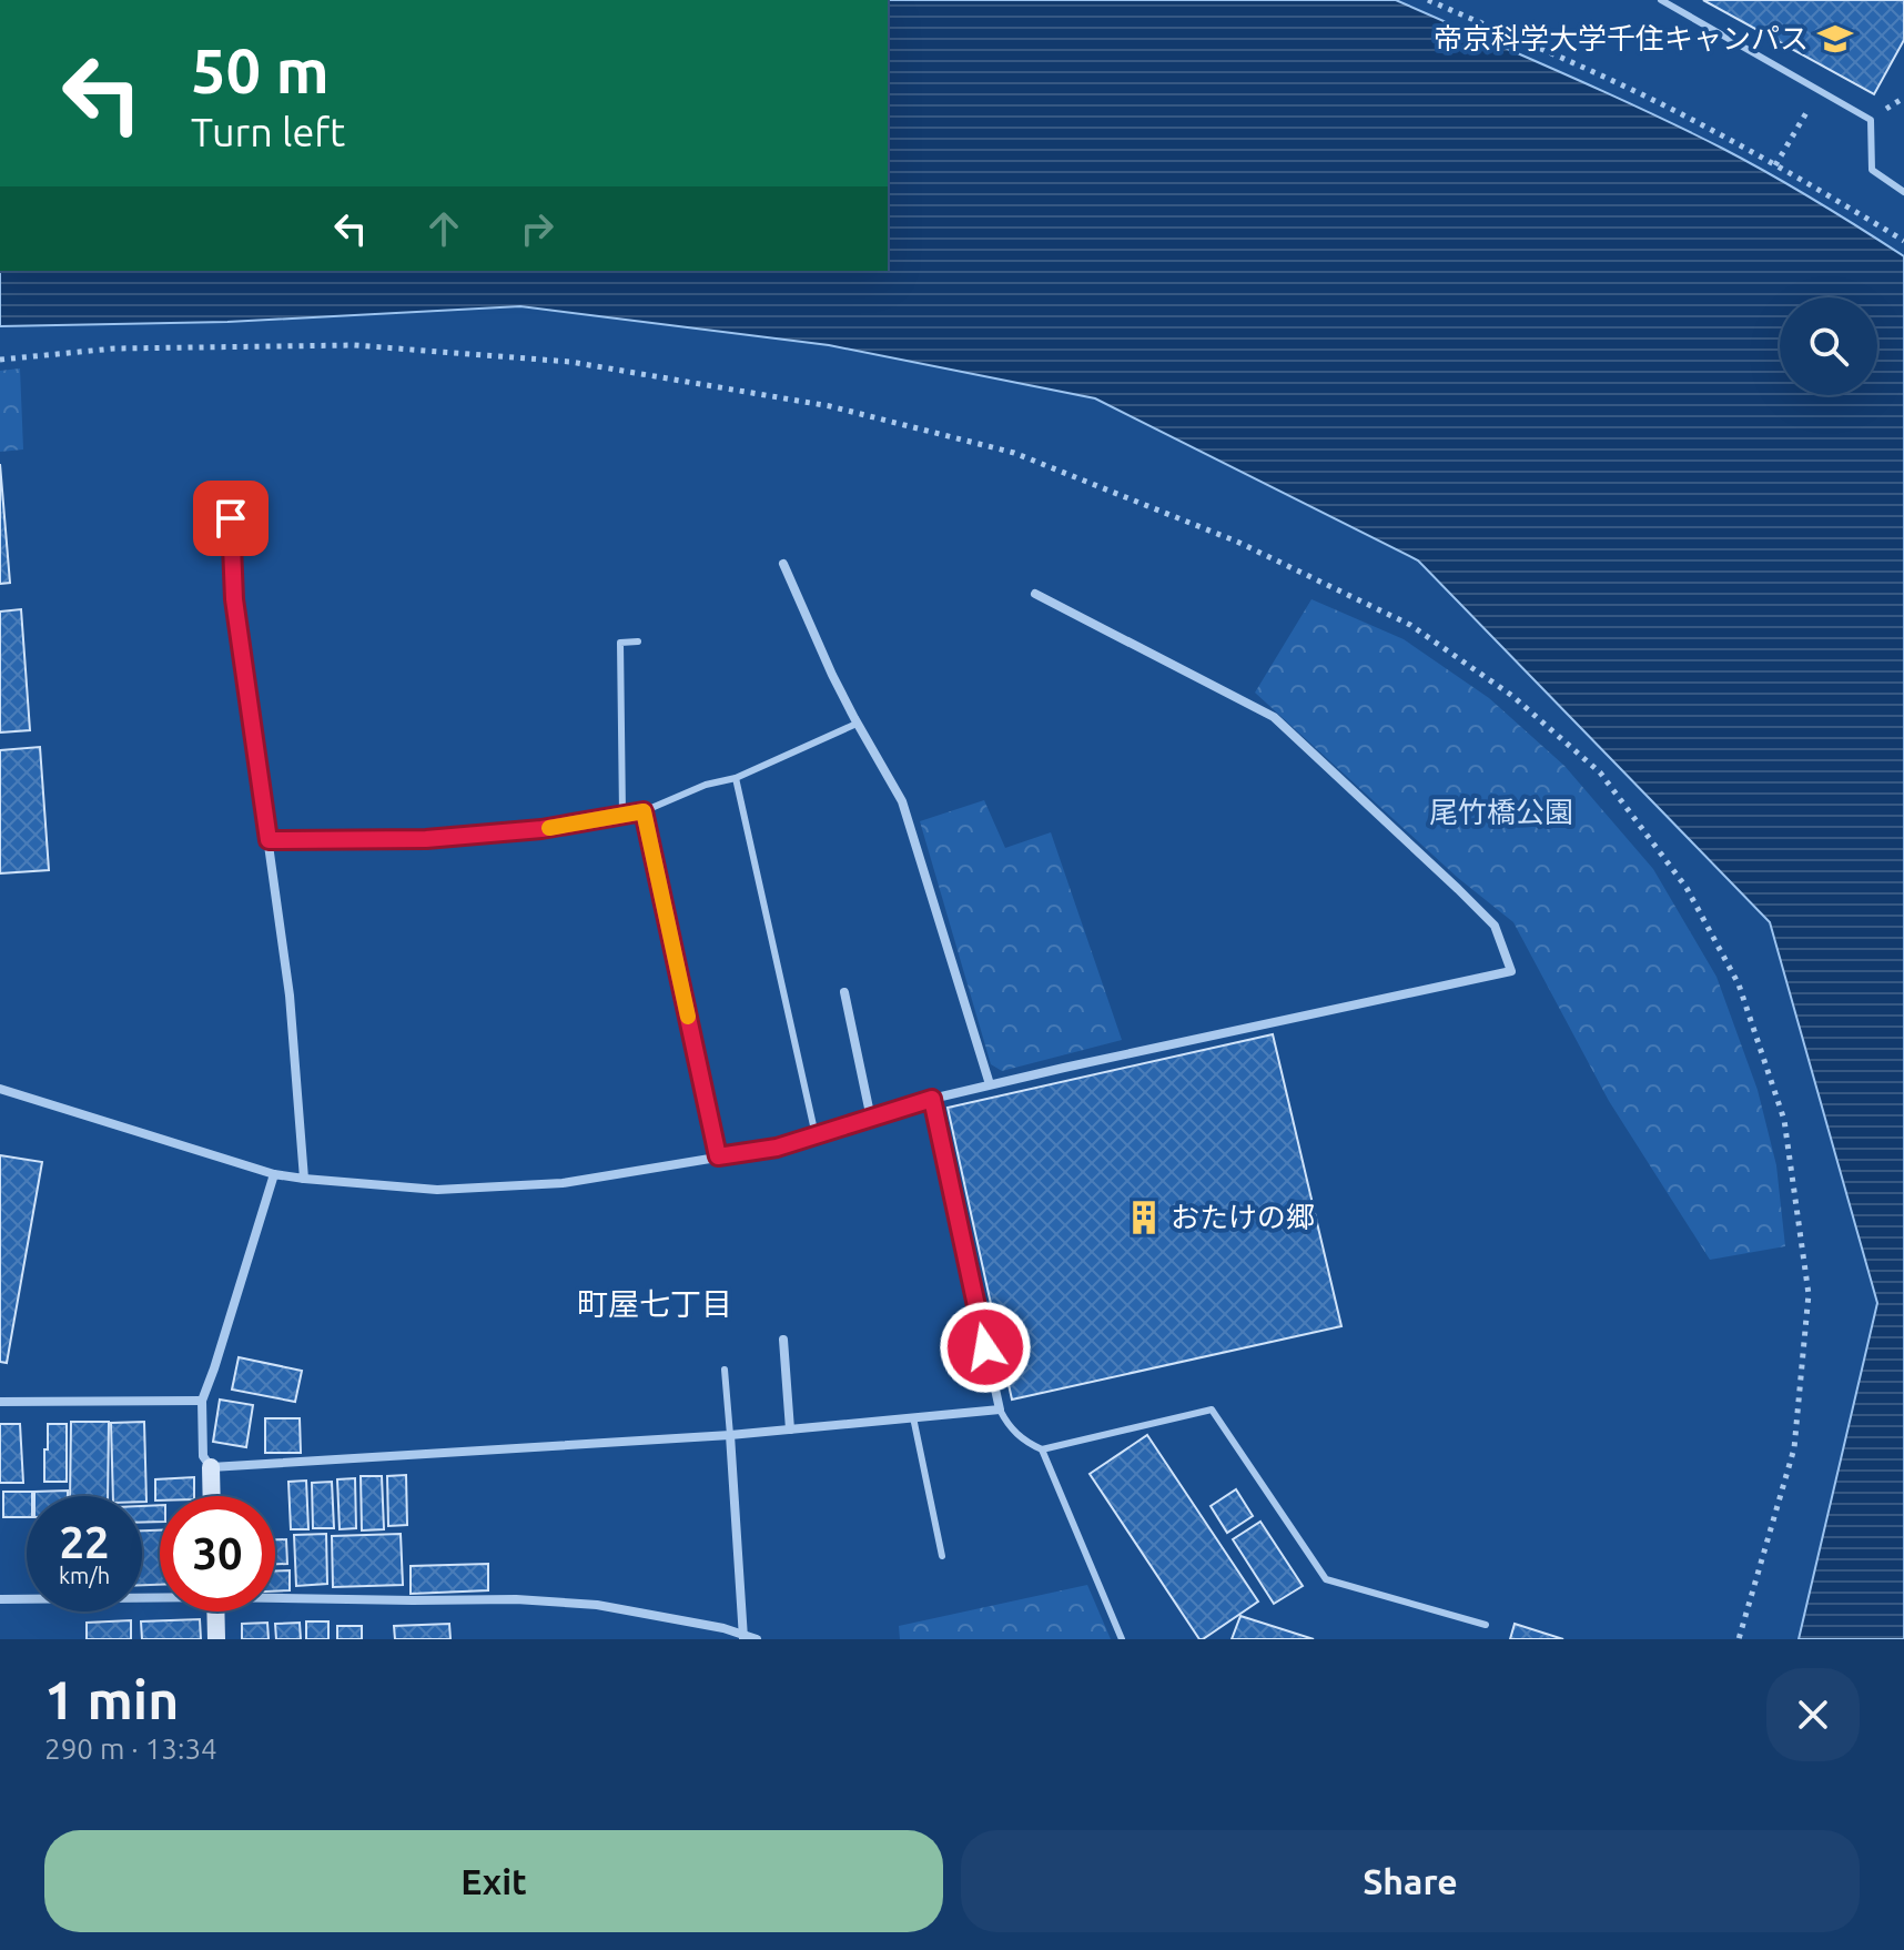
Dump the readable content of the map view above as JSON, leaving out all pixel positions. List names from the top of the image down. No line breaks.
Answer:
{"districts":["町屋七丁目"],"parks":["尾竹橋公園"],"places":{"school or university":["帝京科学大学千住キャンパス"],"building":["おたけの郷"]},"page":{"turn":["50 m","Turn left"],"speed":"22 km/h","limit":"30","heading":["1 min","290 m · 13:34"],"buttons":["Exit","Share"]}}
